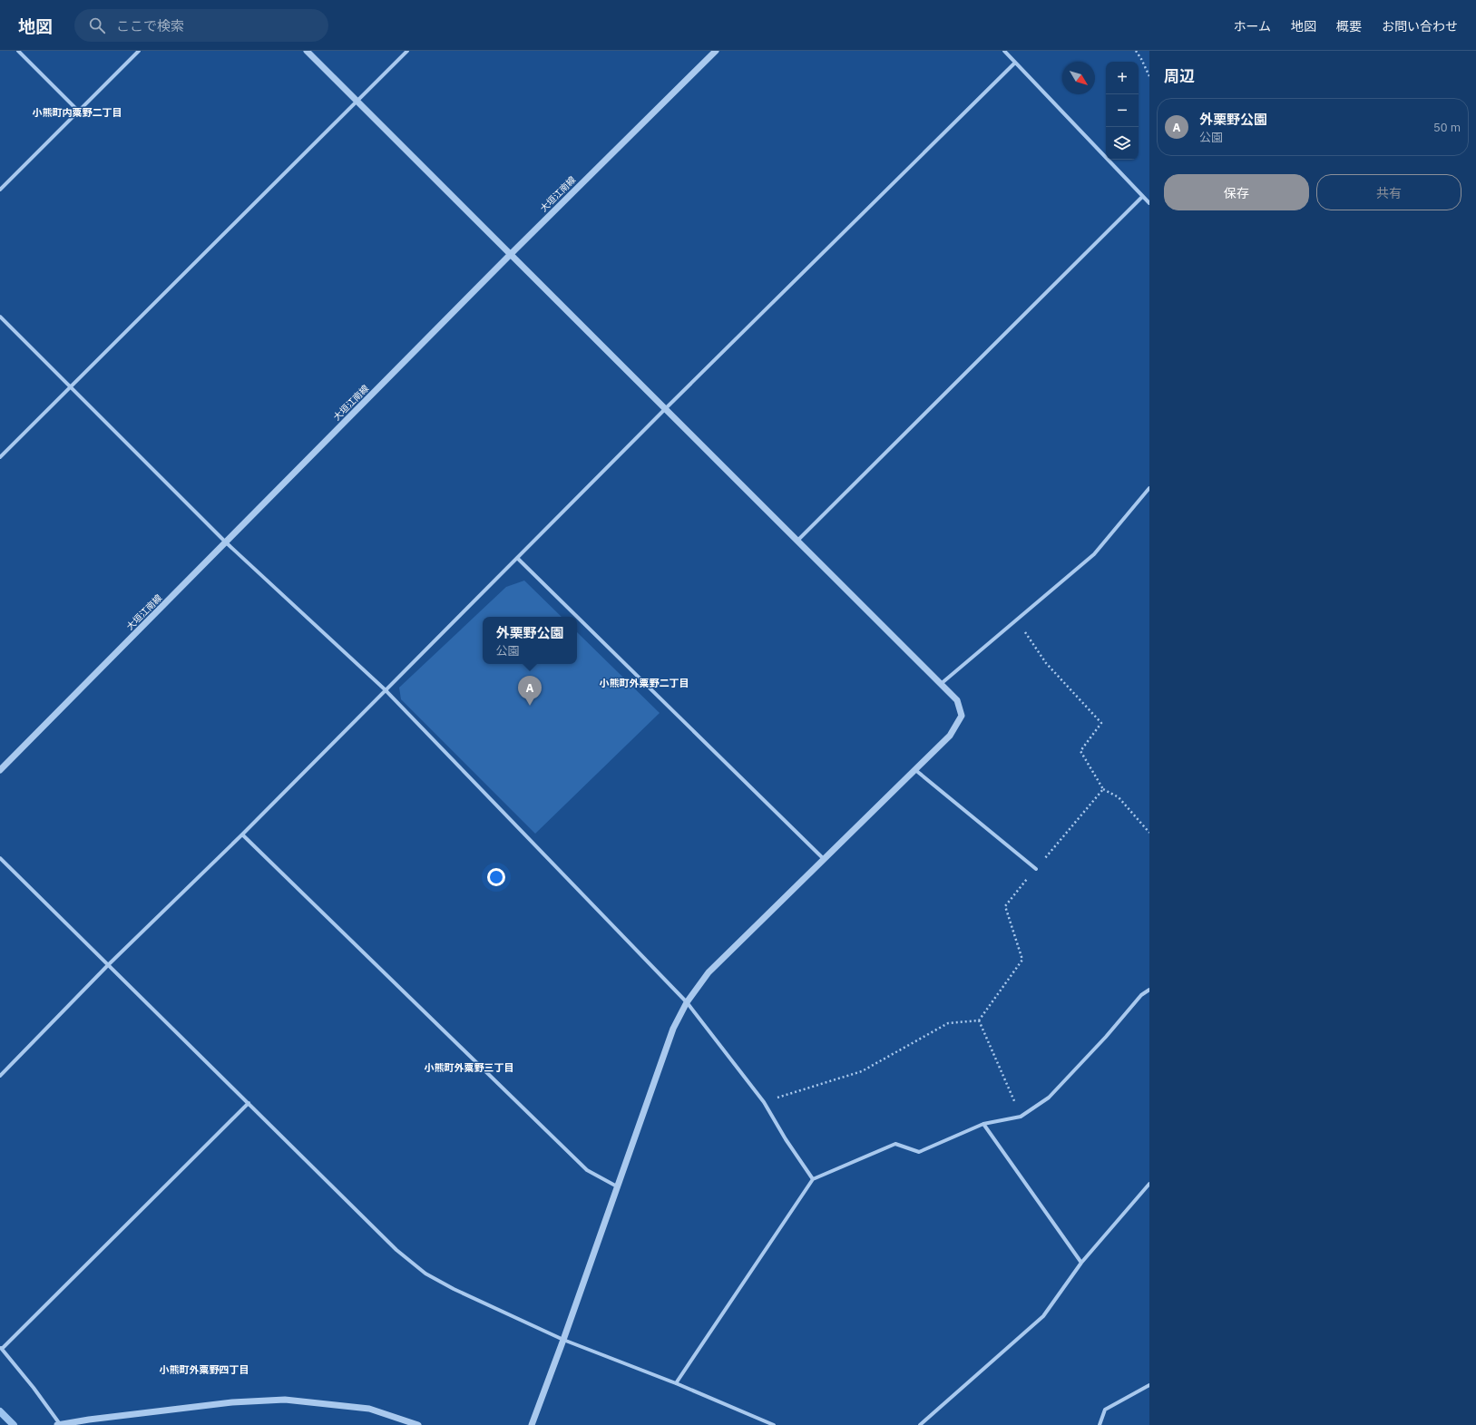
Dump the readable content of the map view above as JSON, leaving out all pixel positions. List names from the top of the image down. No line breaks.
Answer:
{"streets":{"street":["大垣江南線"]},"districts":["小熊町内粟野二丁目","小熊町外粟野二丁目","小熊町外粟野三丁目","小熊町外粟野四丁目"],"north":"bottom right","page":{"header":"地図","search":"ここで検索","nav":["ホーム","地図","概要","お問い合わせ"],"heading":"周辺","map_buttons":["+","−"],"list":[{"mark":"A","name":"外栗野公園","note":"公園","value":"50 m"}],"buttons":["保存","共有"],"popup":["外栗野公園","公園"],"pins":"A"}}
